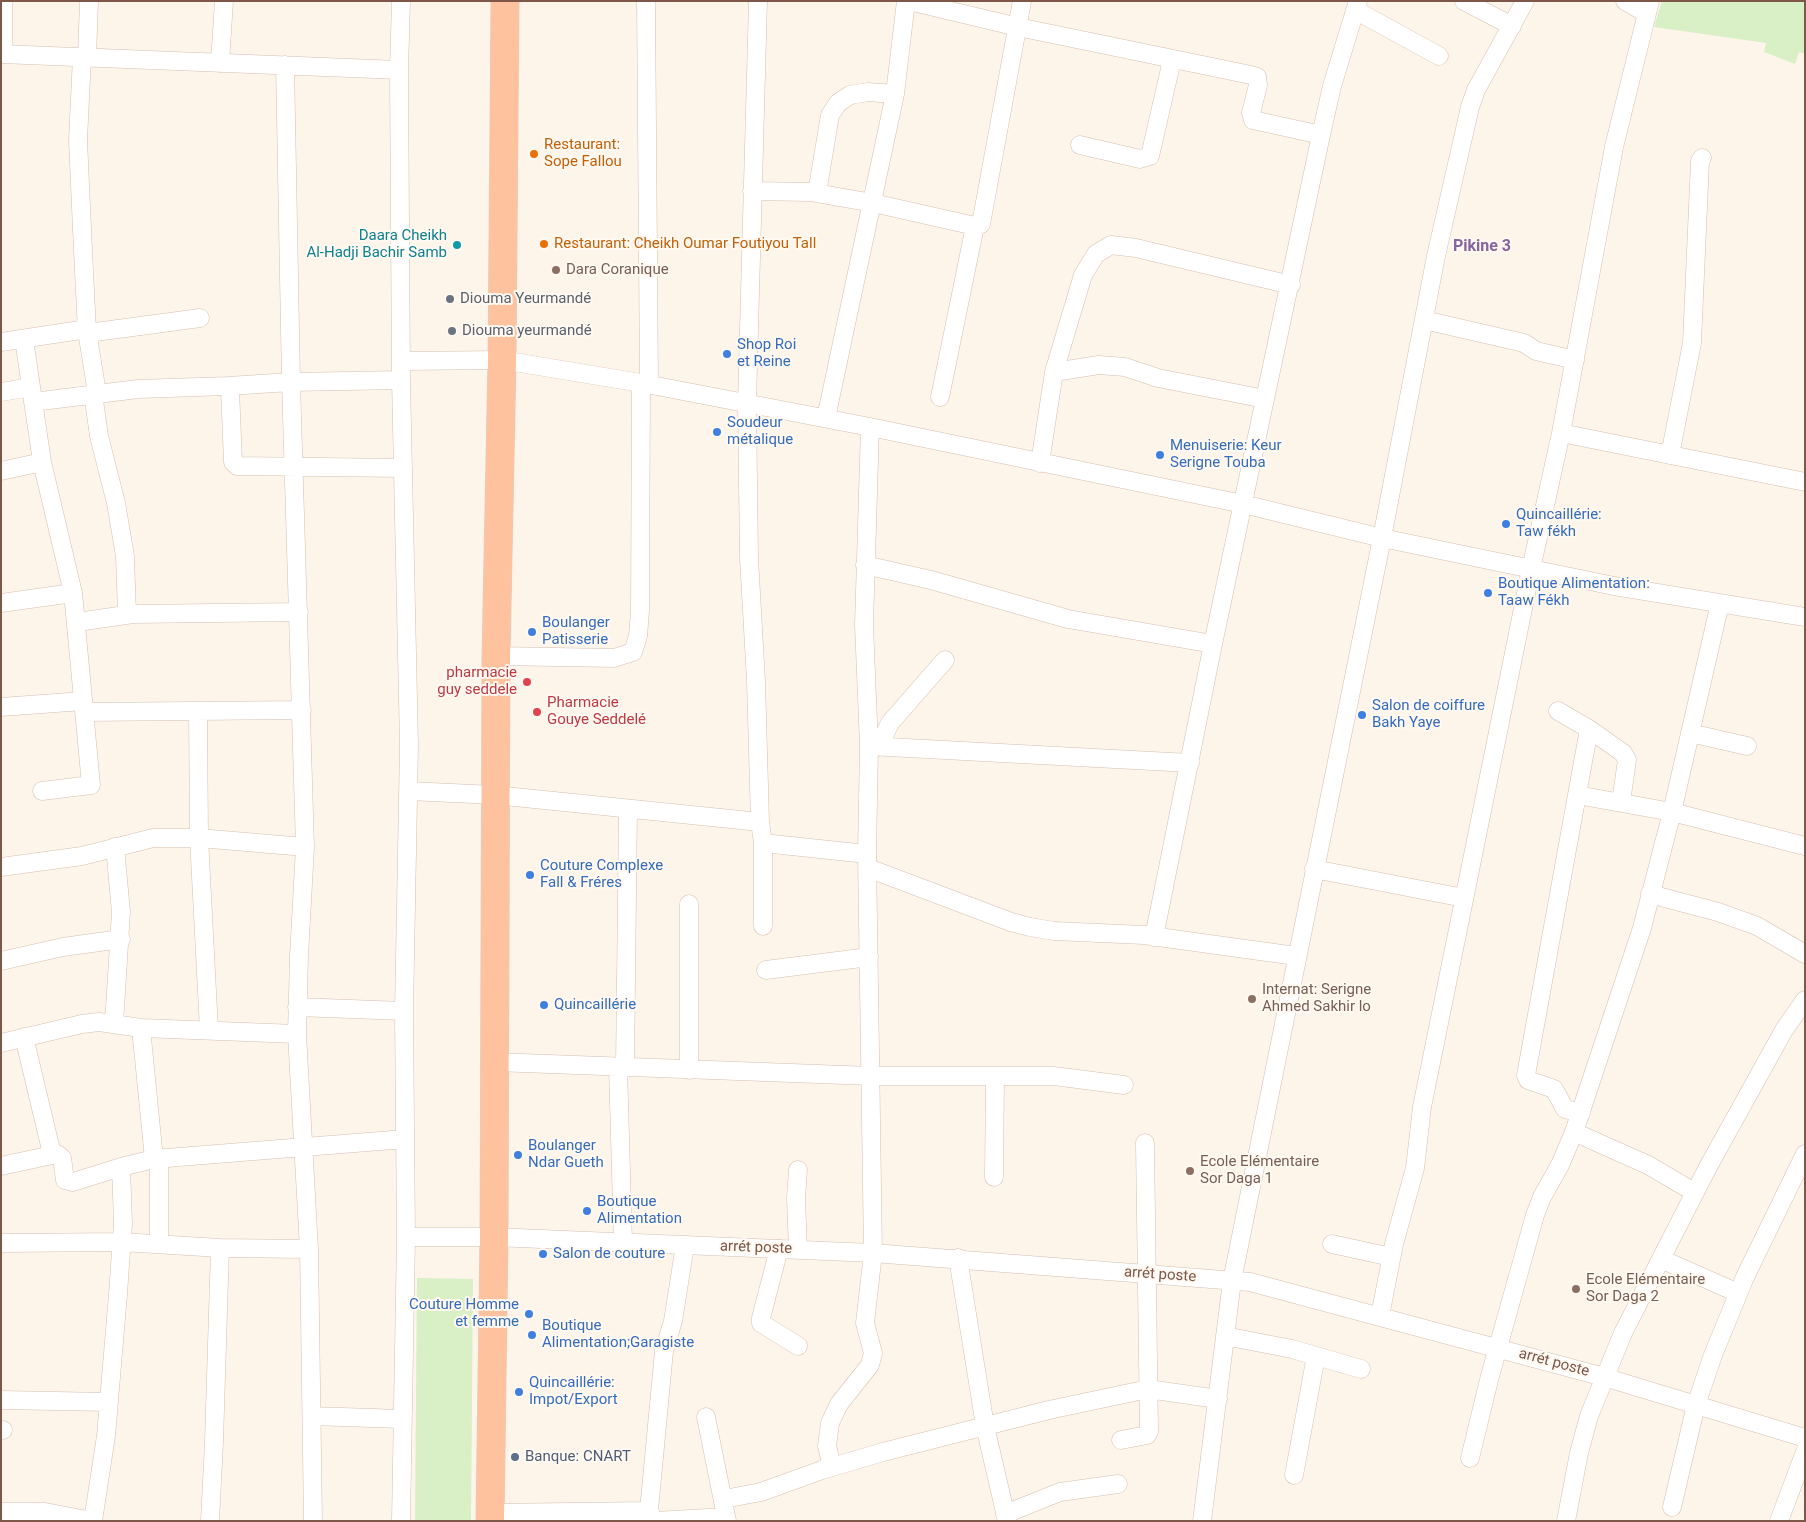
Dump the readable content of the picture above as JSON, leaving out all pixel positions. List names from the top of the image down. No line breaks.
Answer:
{"streets":{"street":["arrét poste"]},"districts":["Pikine 3"],"places":["Restaurant: Sope Fallou","Restaurant: Cheikh Oumar Foutiyou Tall","Daara Cheikh Al-Hadji Bachir Samb","Dara Coranique","Diouma Yeurmandé","Diouma yeurmandé","Shop Roi et Reine","Soudeur métalique","Menuiserie: Keur Serigne Touba","Quincaillérie: Taw fékh","Boutique Alimentation: Taaw Fékh","Boulanger Patisserie","pharmacie guy seddele","Pharmacie Gouye Seddelé","Salon de coiffure Bakh Yaye","Couture Complexe Fall & Fréres","Internat: Serigne Ahmed Sakhir lo","Quincaillérie","Boulanger Ndar Gueth","Ecole Elémentaire Sor Daga 1","Boutique Alimentation","Salon de couture","Ecole Elémentaire Sor Daga 2","Couture Homme et femme","Boutique Alimentation;Garagiste","Quincaillérie: Impot/Export","Banque: CNART"]}
